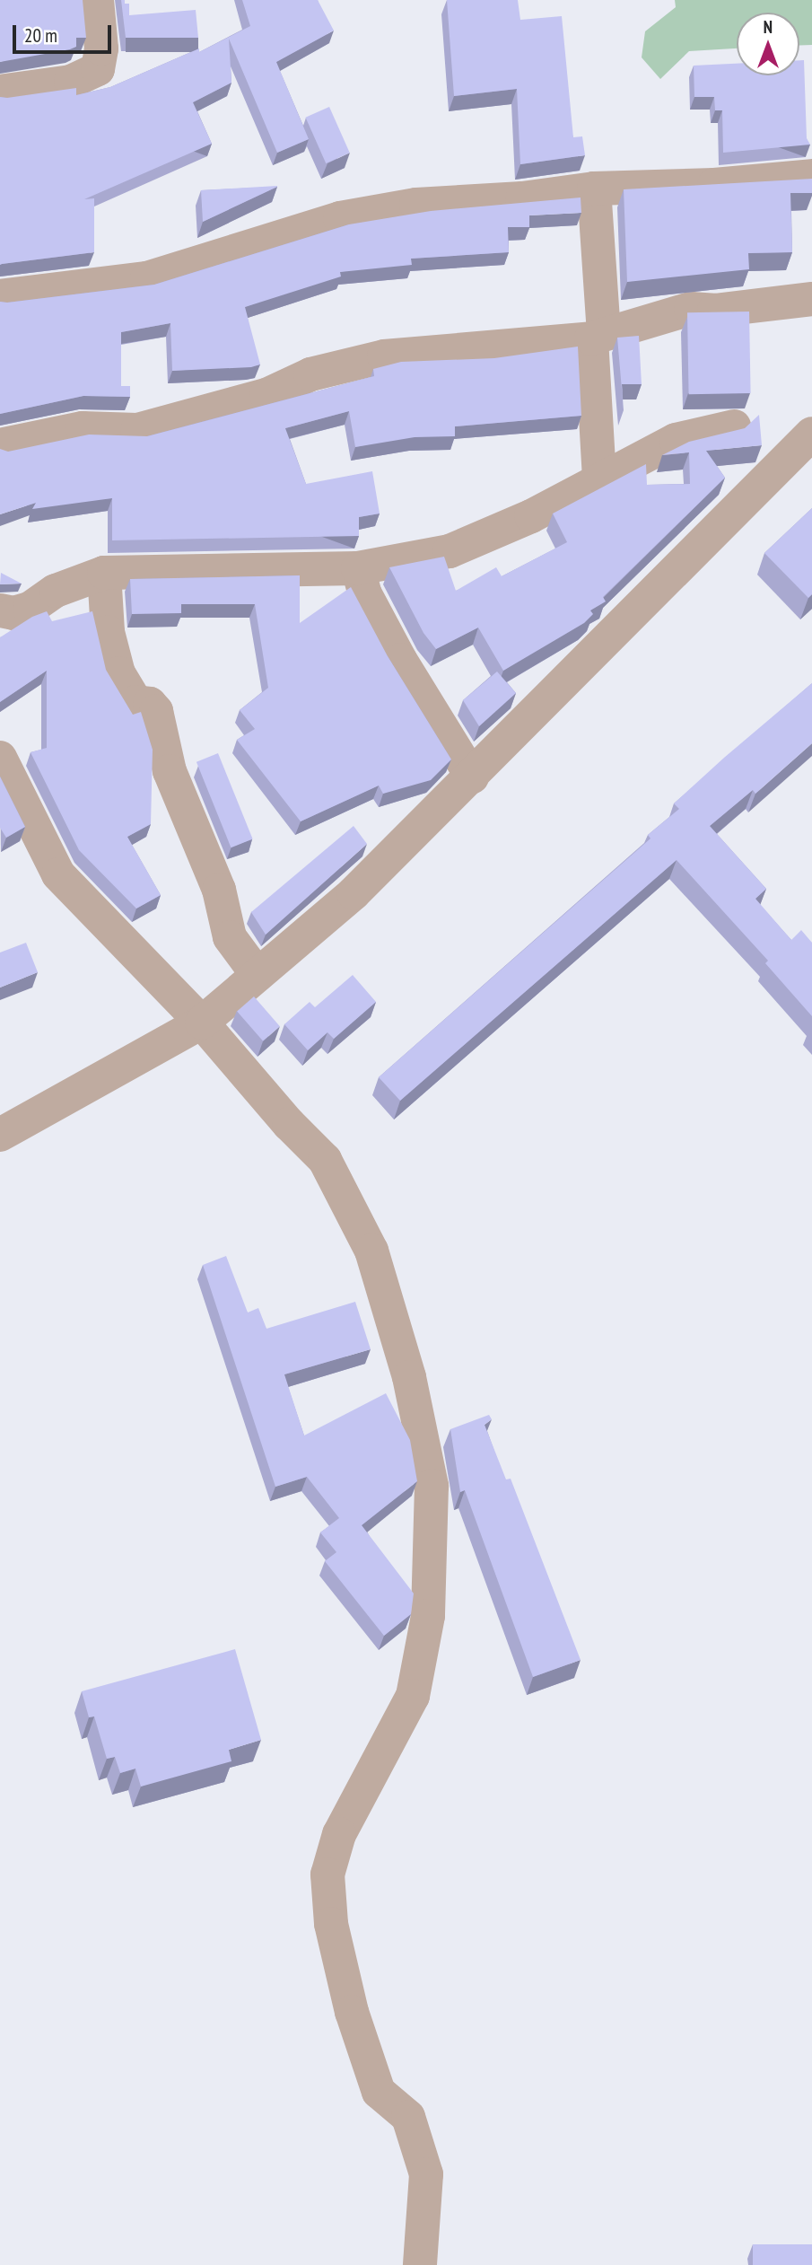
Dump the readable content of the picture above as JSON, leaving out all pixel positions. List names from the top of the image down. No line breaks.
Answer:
{"scale_bar":"20 m","north":"top"}
